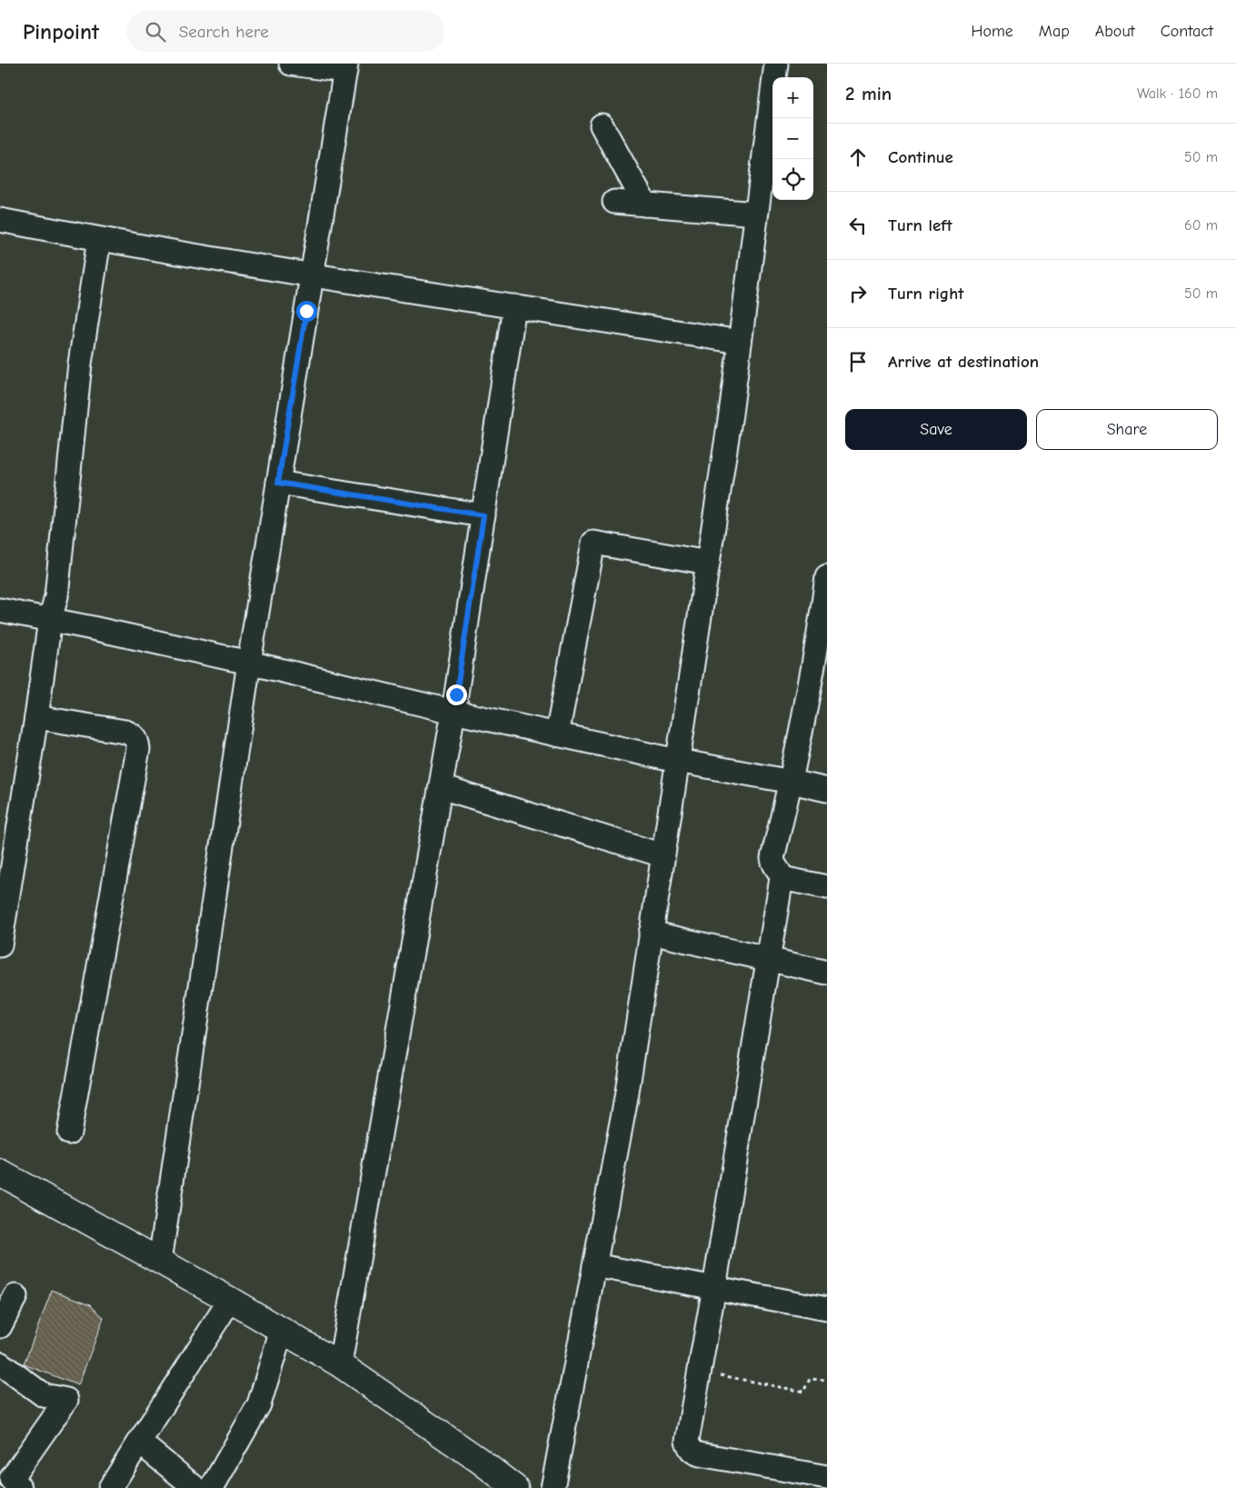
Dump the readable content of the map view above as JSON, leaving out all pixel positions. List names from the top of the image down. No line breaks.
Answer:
{"page":{"header":"Pinpoint","search":"Search here","nav":["Home","Map","About","Contact"],"heading":["2 min","Walk · 160 m"],"map_buttons":["+","−"],"list":[["Continue","50 m"],["Turn left","60 m"],["Turn right","50 m"],"Arrive at destination"],"buttons":["Save","Share"]}}
